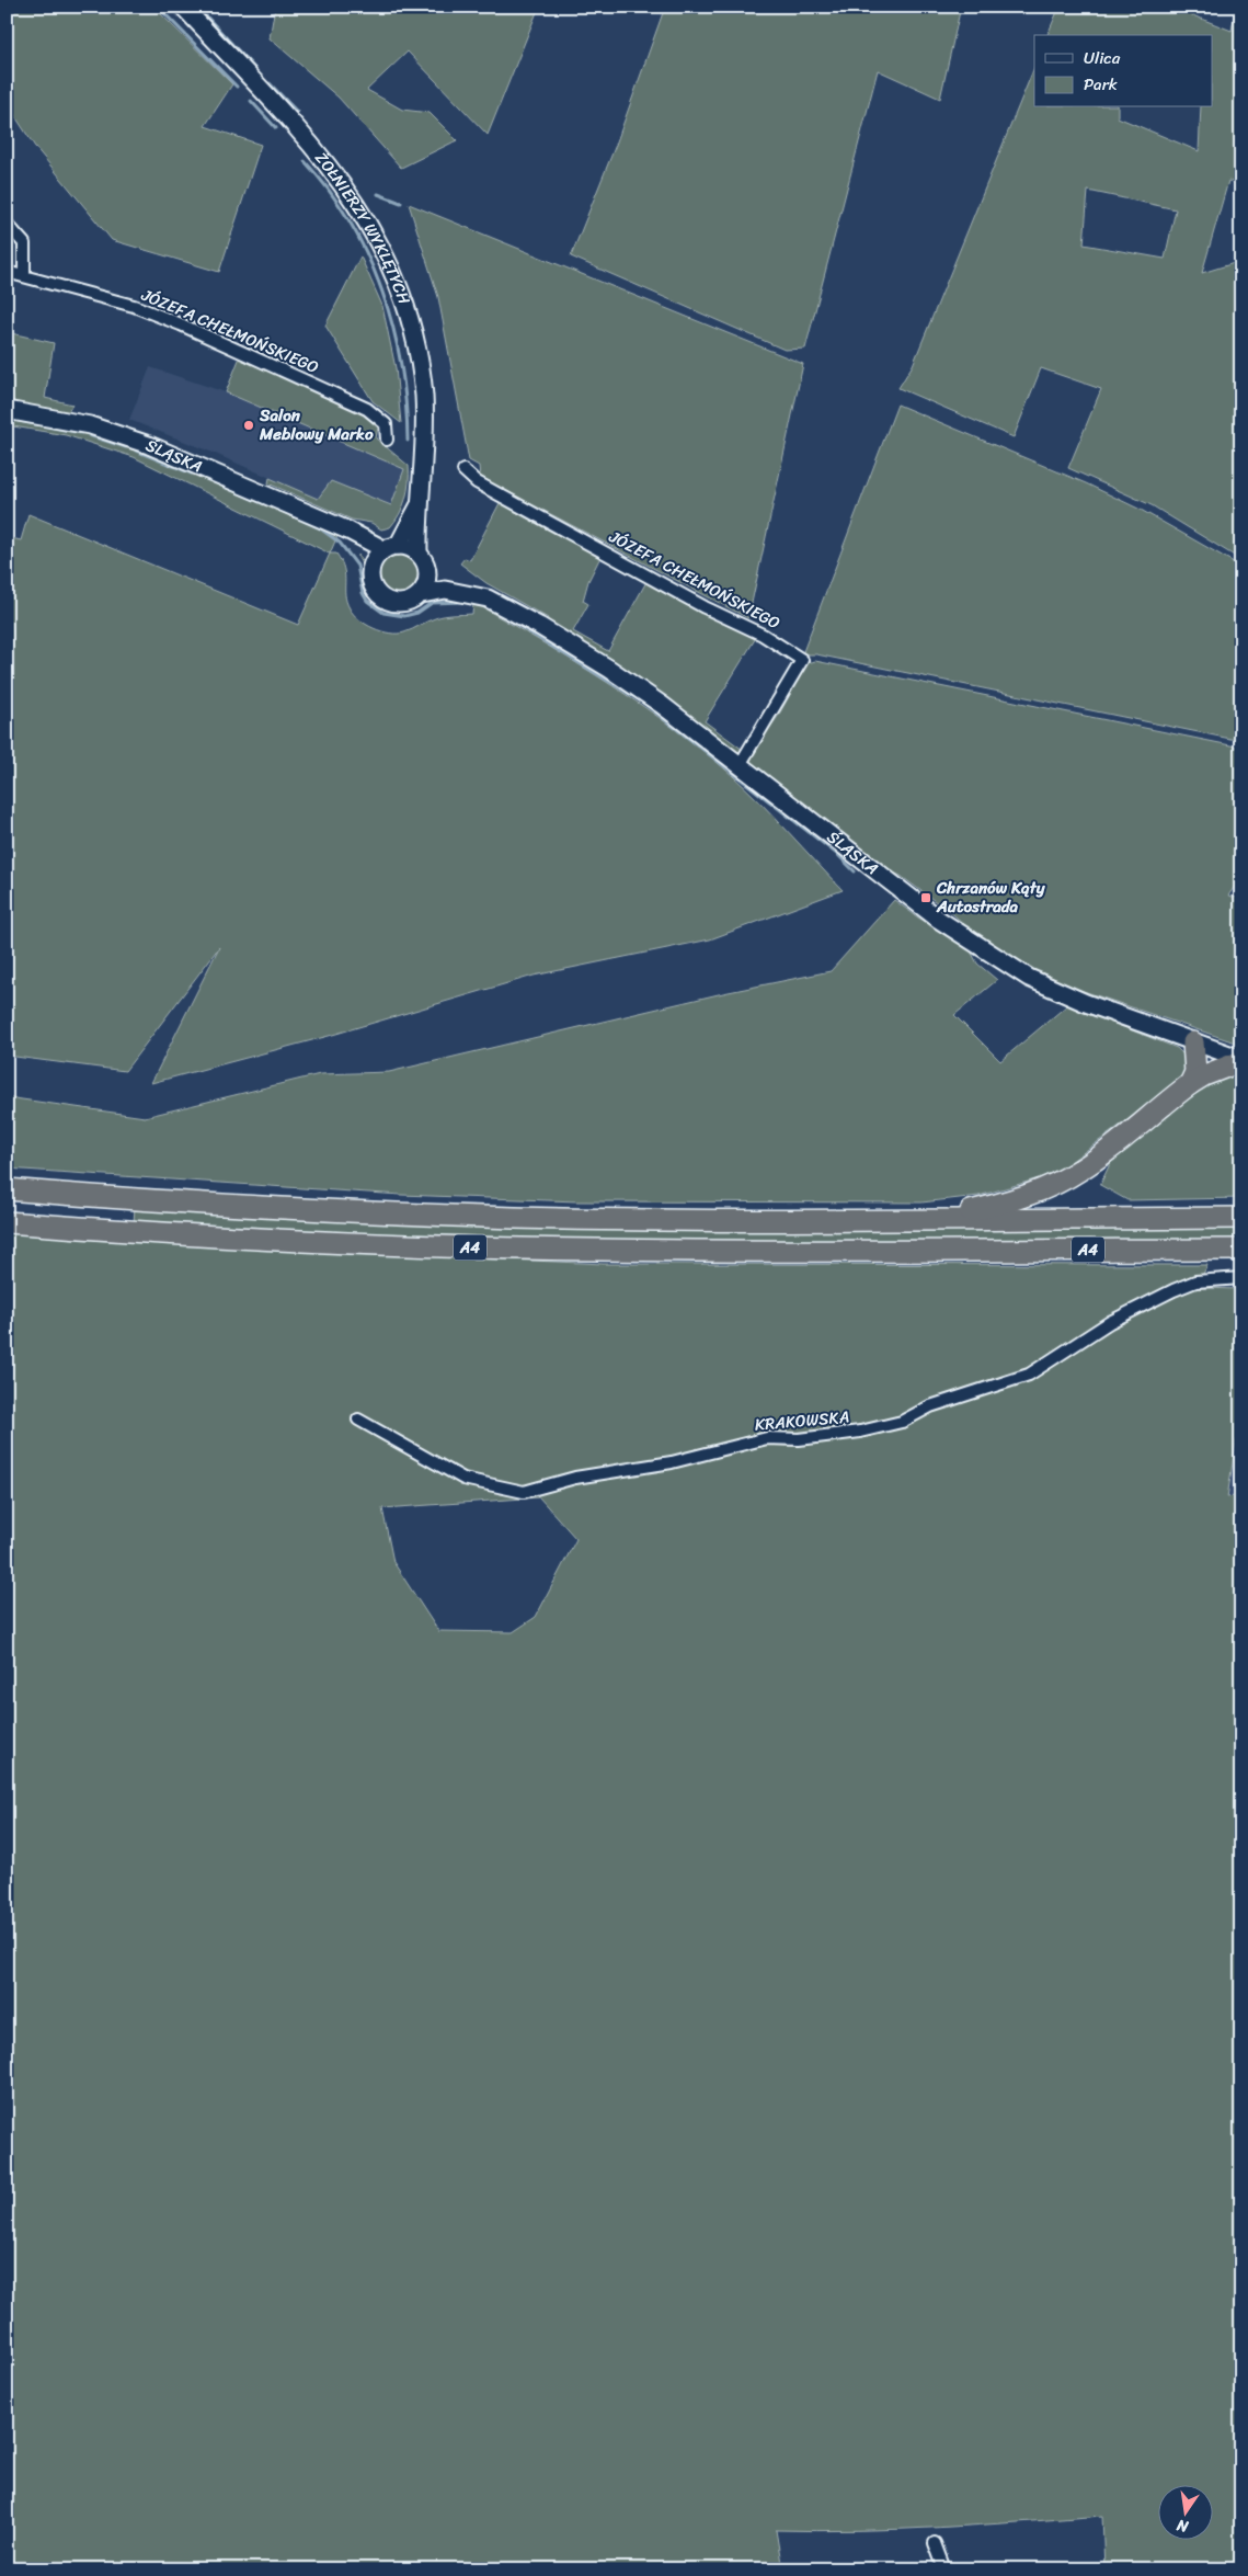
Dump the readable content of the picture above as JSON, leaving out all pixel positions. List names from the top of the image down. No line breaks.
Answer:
{"streets":{"highway":["A4"],"main road":["ŻOŁNIERZY WYKLĘTYCH","ŚLĄSKA"],"street":["JÓZEFA CHEŁMOŃSKIEGO","KRAKOWSKA"]},"crossings":[["ŻOŁNIERZY WYKLĘTYCH","ŚLĄSKA"],["JÓZEFA CHEŁMOŃSKIEGO","ŚLĄSKA"]],"places":{"other":["Salon Meblowy Marko"],"transit":["Chrzanów Kąty Autostrada"]},"legend":["Ulica","Park"],"north":"bottom"}
